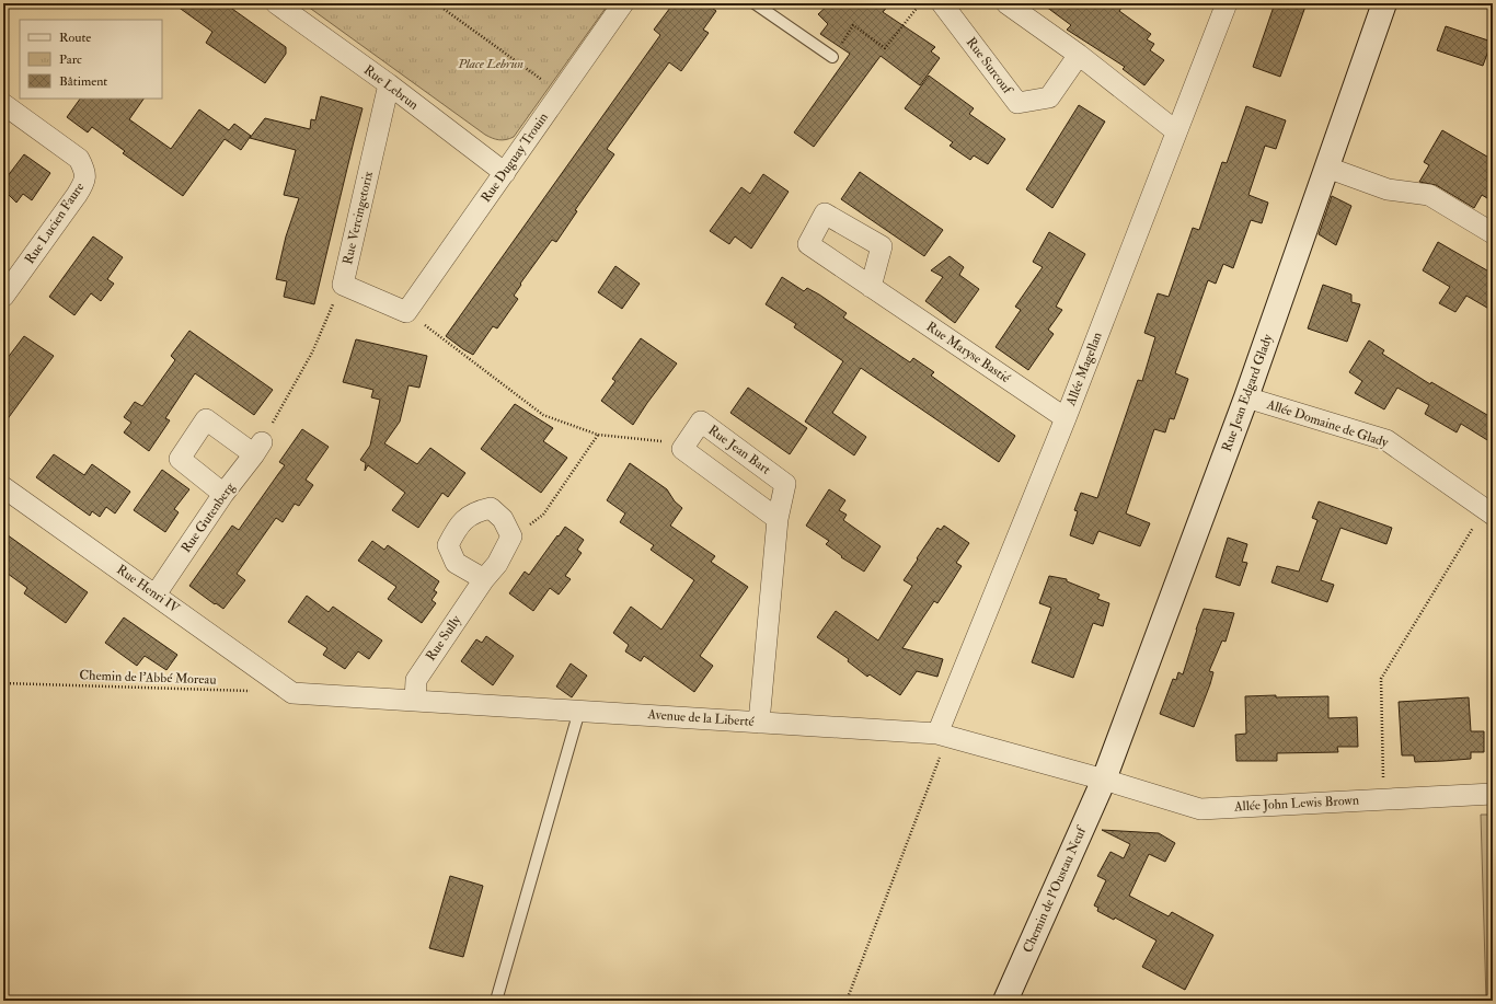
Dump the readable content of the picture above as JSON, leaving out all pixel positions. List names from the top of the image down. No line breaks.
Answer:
{"streets":{"street":["Rue Surcouf","Rue Lebrun","Rue Duguay Trouin","Rue Vercingetorix","Rue Lucien Faure","Rue Maryse Bastié","Allée Magellan","Rue Jean Edgard Glady","Allée Domaine de Glady","Rue Jean Bart","Rue Gutenberg","Rue Henri IV","Rue Sully","Avenue de la Liberté","Allée John Lewis Brown","Chemin de l'Oustau Neuf"],"path":["Chemin de l’Abbé Moreau"]},"crossings":[["Rue Lebrun","Rue Duguay Trouin"],["Rue Lebrun","Rue Vercingetorix"],["Rue Maryse Bastié","Allée Magellan"],["Allée Magellan","Avenue de la Liberté"],["Rue Jean Edgard Glady","Allée Domaine de Glady"],["Rue Jean Edgard Glady","Avenue de la Liberté"],["Rue Jean Edgard Glady","Allée John Lewis Brown"],["Rue Jean Edgard Glady","Chemin de l'Oustau Neuf"],["Rue Jean Bart","Avenue de la Liberté"],["Rue Gutenberg","Rue Henri IV"],["Rue Henri IV","Chemin de l’Abbé Moreau"],["Rue Henri IV","Avenue de la Liberté"],["Rue Sully","Avenue de la Liberté"],["Chemin de l’Abbé Moreau","Avenue de la Liberté"],["Avenue de la Liberté","Allée John Lewis Brown"],["Avenue de la Liberté","Chemin de l'Oustau Neuf"],["Allée John Lewis Brown","Chemin de l'Oustau Neuf"]],"parks":["Place Lebrun"],"legend":["Route","Parc","Bâtiment"]}
